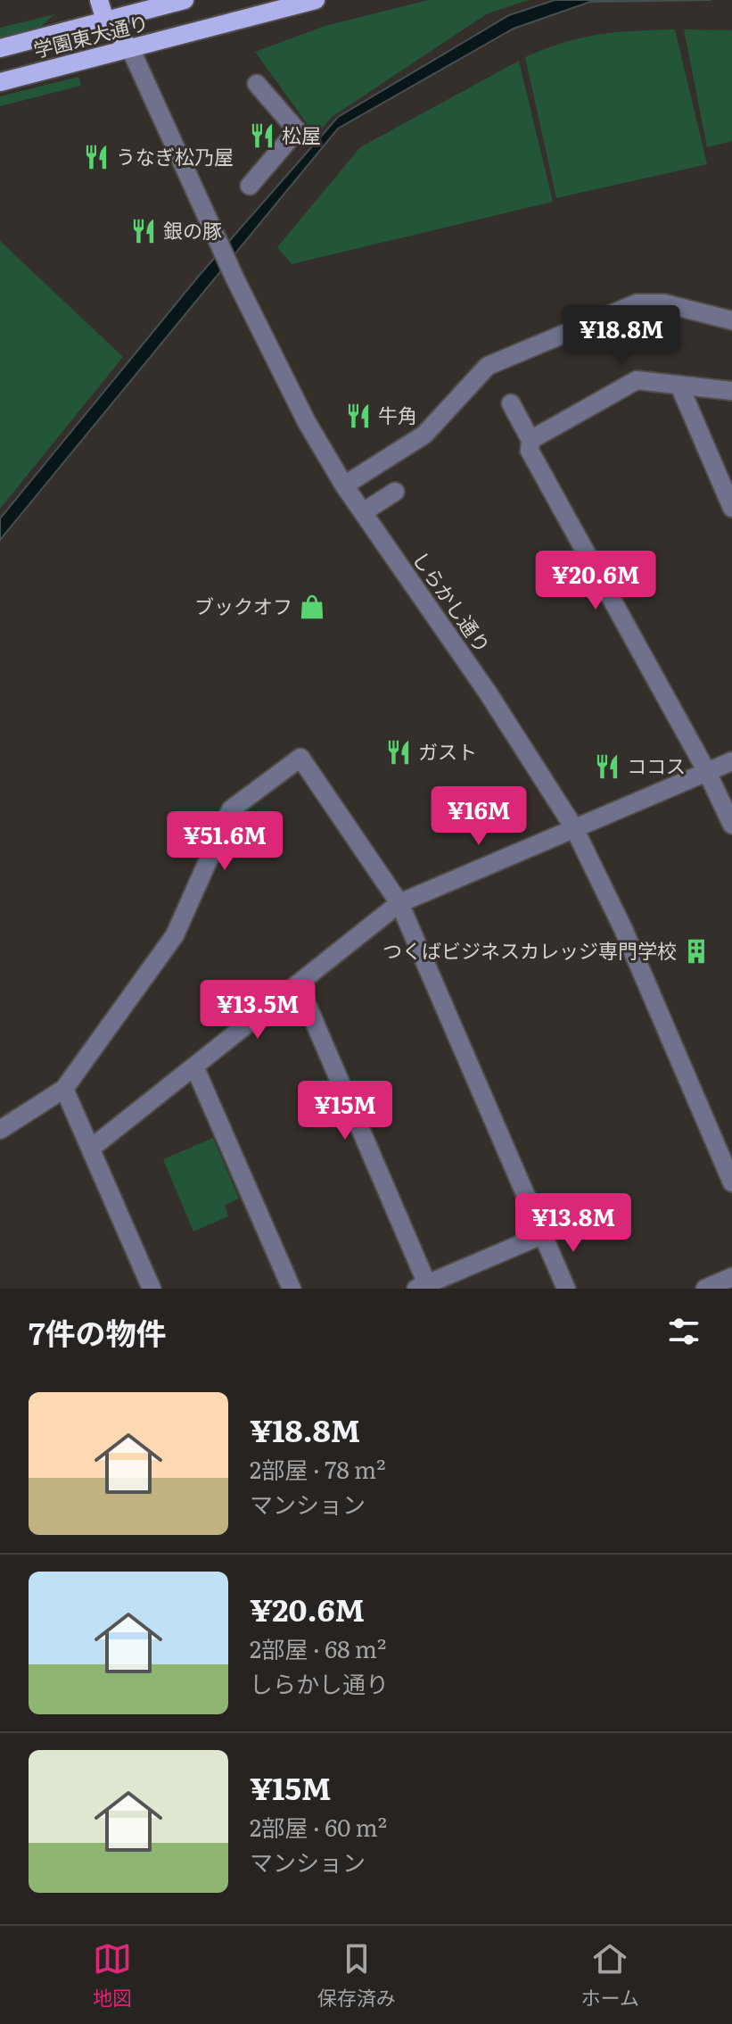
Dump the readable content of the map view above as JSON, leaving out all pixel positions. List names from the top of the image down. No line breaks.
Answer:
{"streets":{"main road":["学園東大通り"],"street":["しらかし通り"]},"crossings":[["学園東大通り","しらかし通り"]],"places":{"restaurant":["松屋","うなぎ松乃屋","銀の豚","牛角","ガスト","ココス"],"shop":["ブックオフ"],"building":["つくばビジネスカレッジ専門学校"]},"page":{"price":["¥18.8M","¥20.6M","¥16M","¥51.6M","¥13.5M","¥15M","¥13.8M"],"heading":"7件の物件","list":[{"name":"¥18.8M","note":"2部屋 · 78 m² · マンション"},{"name":"¥20.6M","note":"2部屋 · 68 m² · しらかし通り"},{"name":"¥15M","note":"2部屋 · 60 m² · マンション"}],"tabs":["地図","保存済み","ホーム"]}}
